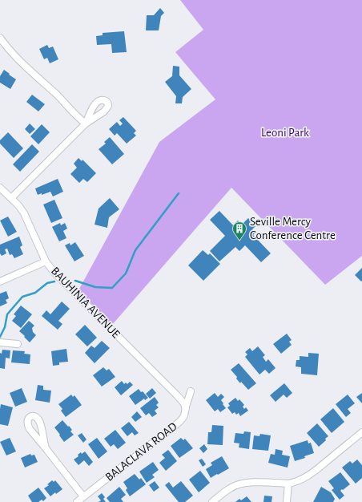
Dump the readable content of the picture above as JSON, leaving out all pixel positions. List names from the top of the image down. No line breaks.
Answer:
{"streets":{"street":["BAUHINIA AVENUE","BALACLAVA ROAD"]},"crossings":[["BAUHINIA AVENUE","BALACLAVA ROAD"]],"parks":["Leoni Park"],"places":{"building":["Seville Mercy Conference Centre"]}}
